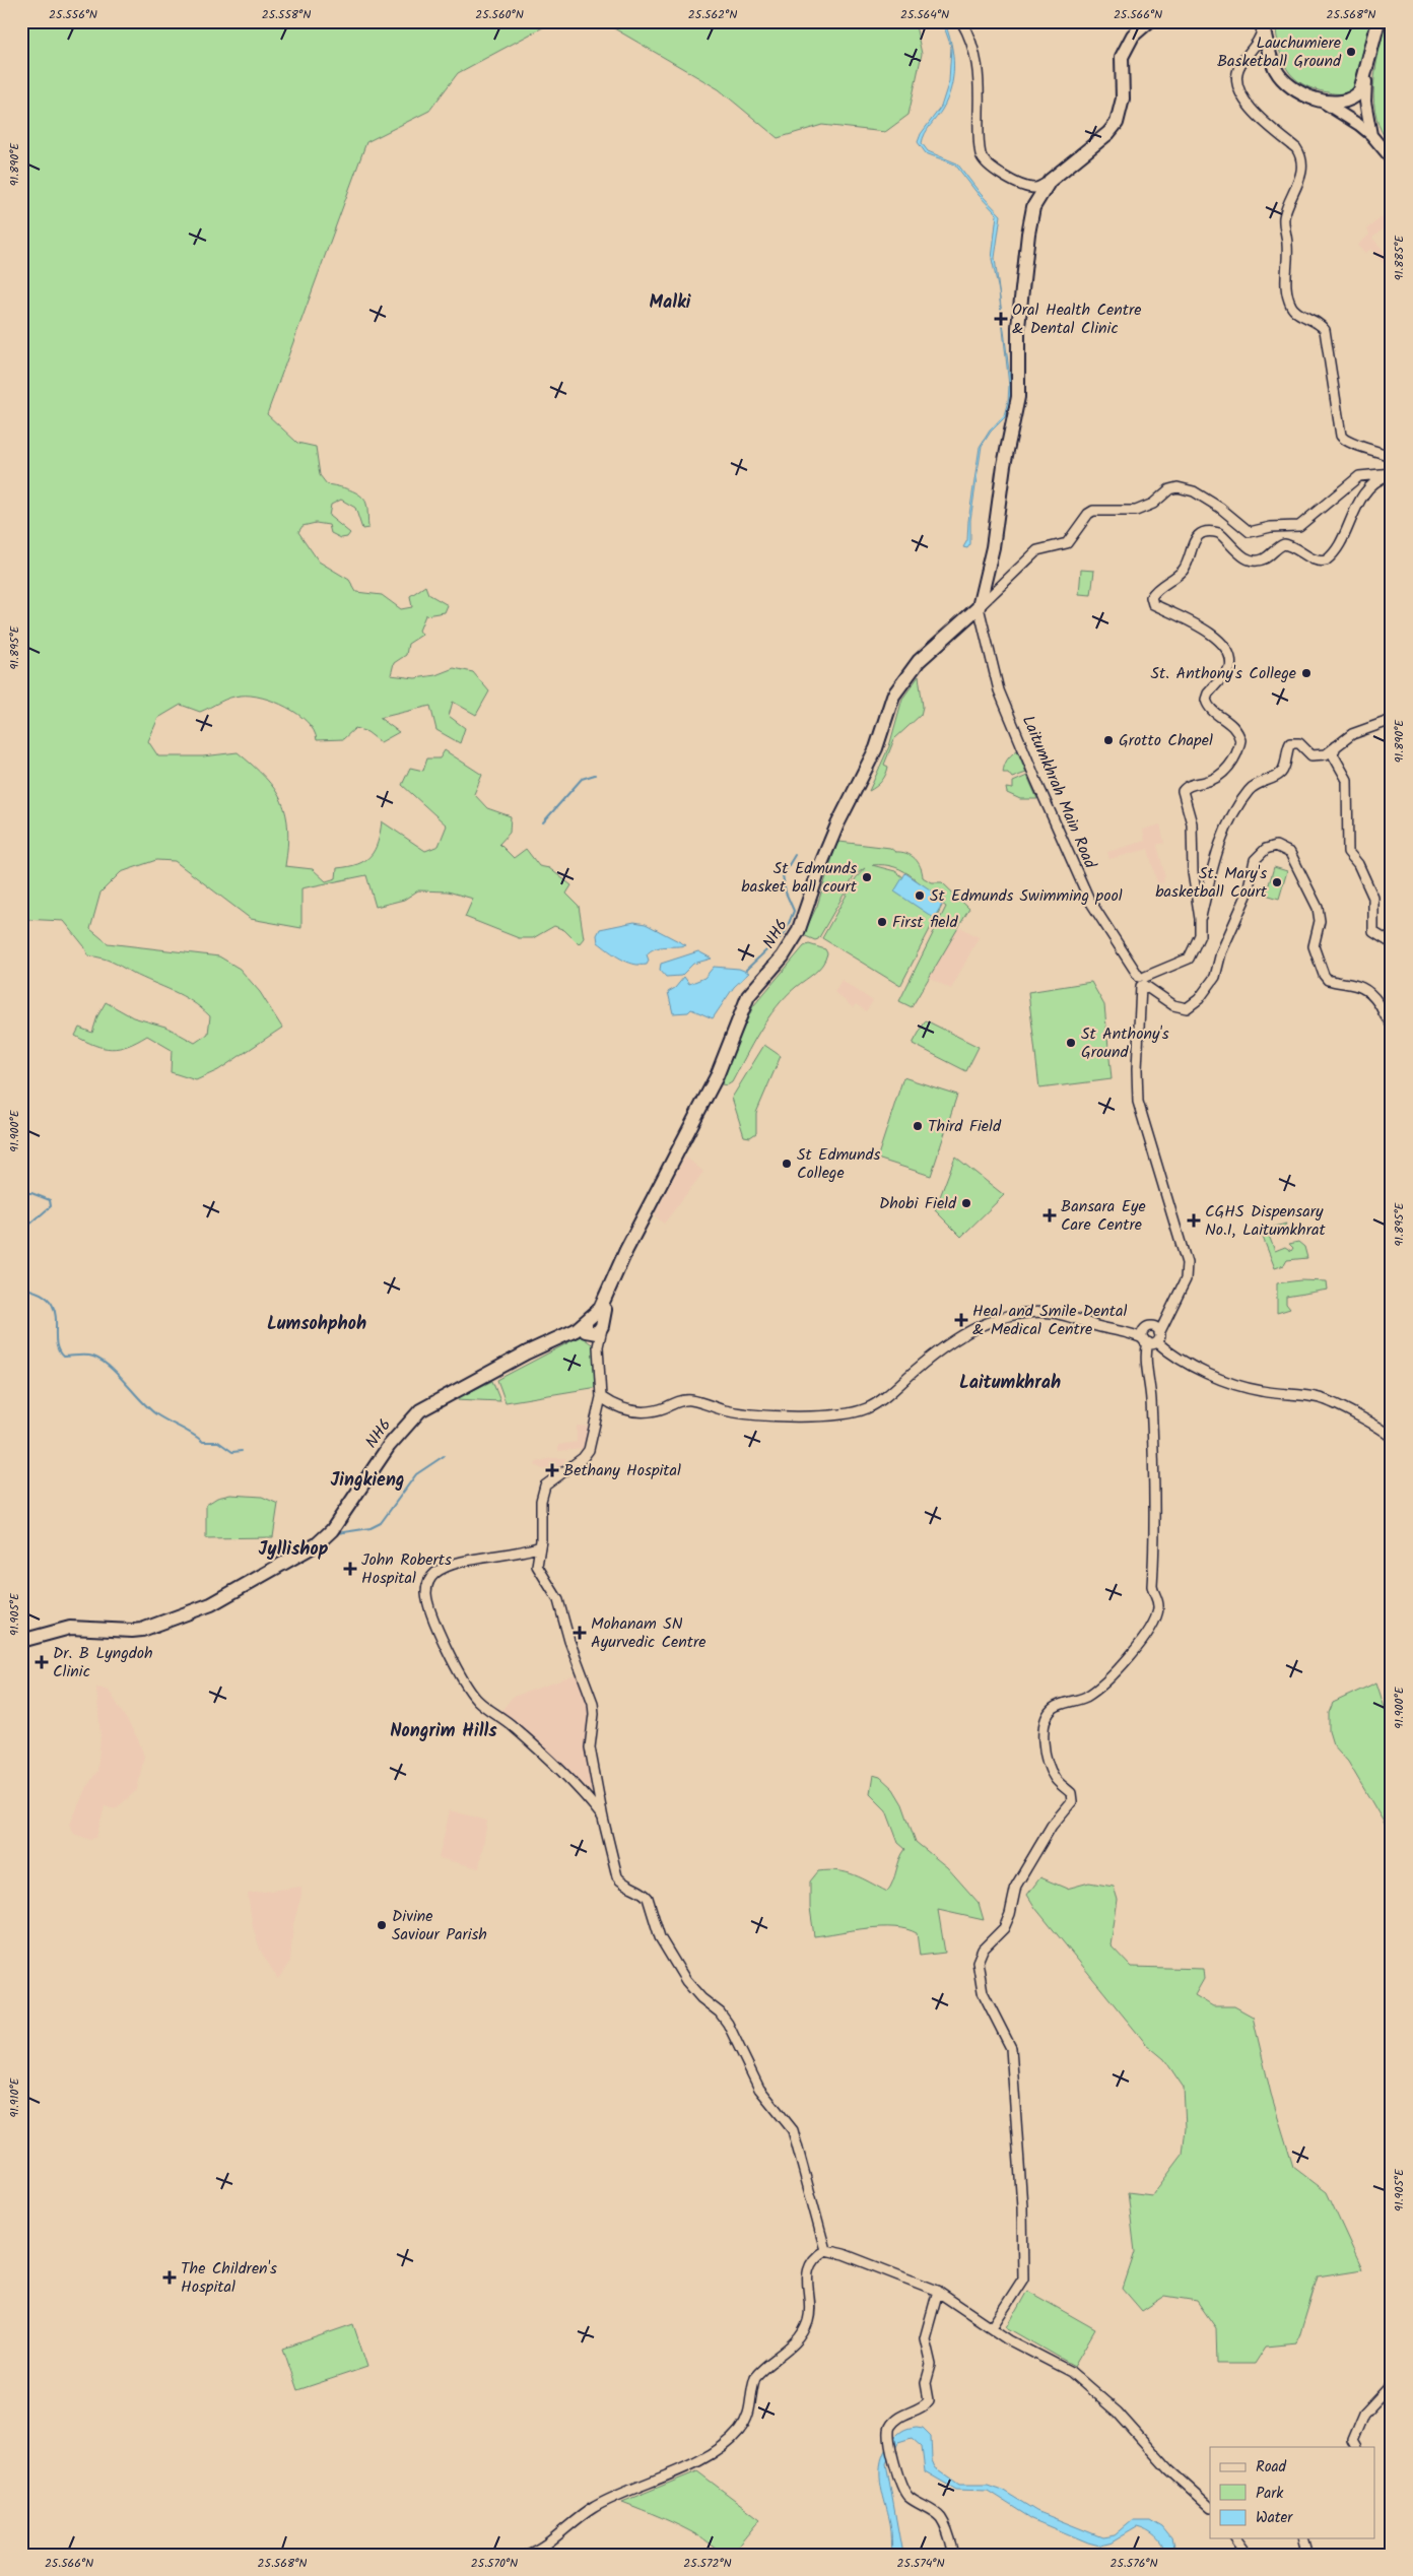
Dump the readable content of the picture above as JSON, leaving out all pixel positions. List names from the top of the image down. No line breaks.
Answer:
{"streets":{"highway":["NH6"],"street":["Laitumkhrah Main Road"]},"crossings":[["Laitumkhrah Main Road","NH6"]],"districts":["Malki","Lumsohphoh","Laitumkhrah","Jingkieng","Jyllishop","Nongrim Hills"],"places":{"other":["Lauchumiere Basketball Ground","St. Anthony's College","Grotto Chapel","St Edmunds basket ball court","St. Mary's basketball Court","St Edmunds Swimming pool","First field","St Anthony's Ground","Third Field","St Edmunds College","Dhobi Field","Divine Saviour Parish"],"health":["Oral Health Centre & Dental Clinic","Bansara Eye Care Centre","CGHS Dispensary No.I, Laitumkhrat","Heal and Smile Dental & Medical Centre","Bethany Hospital","John Roberts Hospital","Mohanam SN Ayurvedic Centre","Dr. B Lyngdoh Clinic","The Children's Hospital"]},"legend":["Road","Park","Water"],"coordinates":["25.556°N","25.558°N","25.560°N","25.562°N","25.564°N","25.566°N","25.568°N","91.890°E","91.885°E","91.895°E","91.900°E","91.905°E","91.910°E","25.570°N","25.572°N","25.574°N","25.576°N"]}
